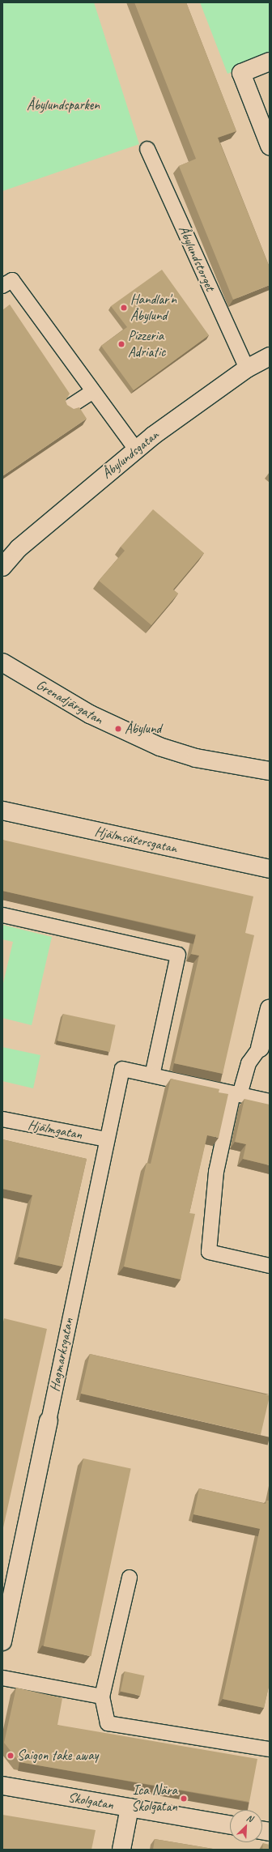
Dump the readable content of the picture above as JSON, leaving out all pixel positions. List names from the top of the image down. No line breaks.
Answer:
{"streets":{"street":["Åbylundsgatan","Grenadjärgatan","Hjälmsätersgatan","Hagmarksgatan","Skolgatan"],"lane":["Åbylundstorget","Hjälmgatan"]},"crossings":[["Åbylundstorget","Åbylundsgatan"],["Hjälmgatan","Hagmarksgatan"]],"parks":["Åbylundsparken"],"places":["Handlar'n Åbylund","Pizzeria Adriatic","Åbylund","Saigon take away","Ica Nära Skolgatan"],"north":"top right"}
